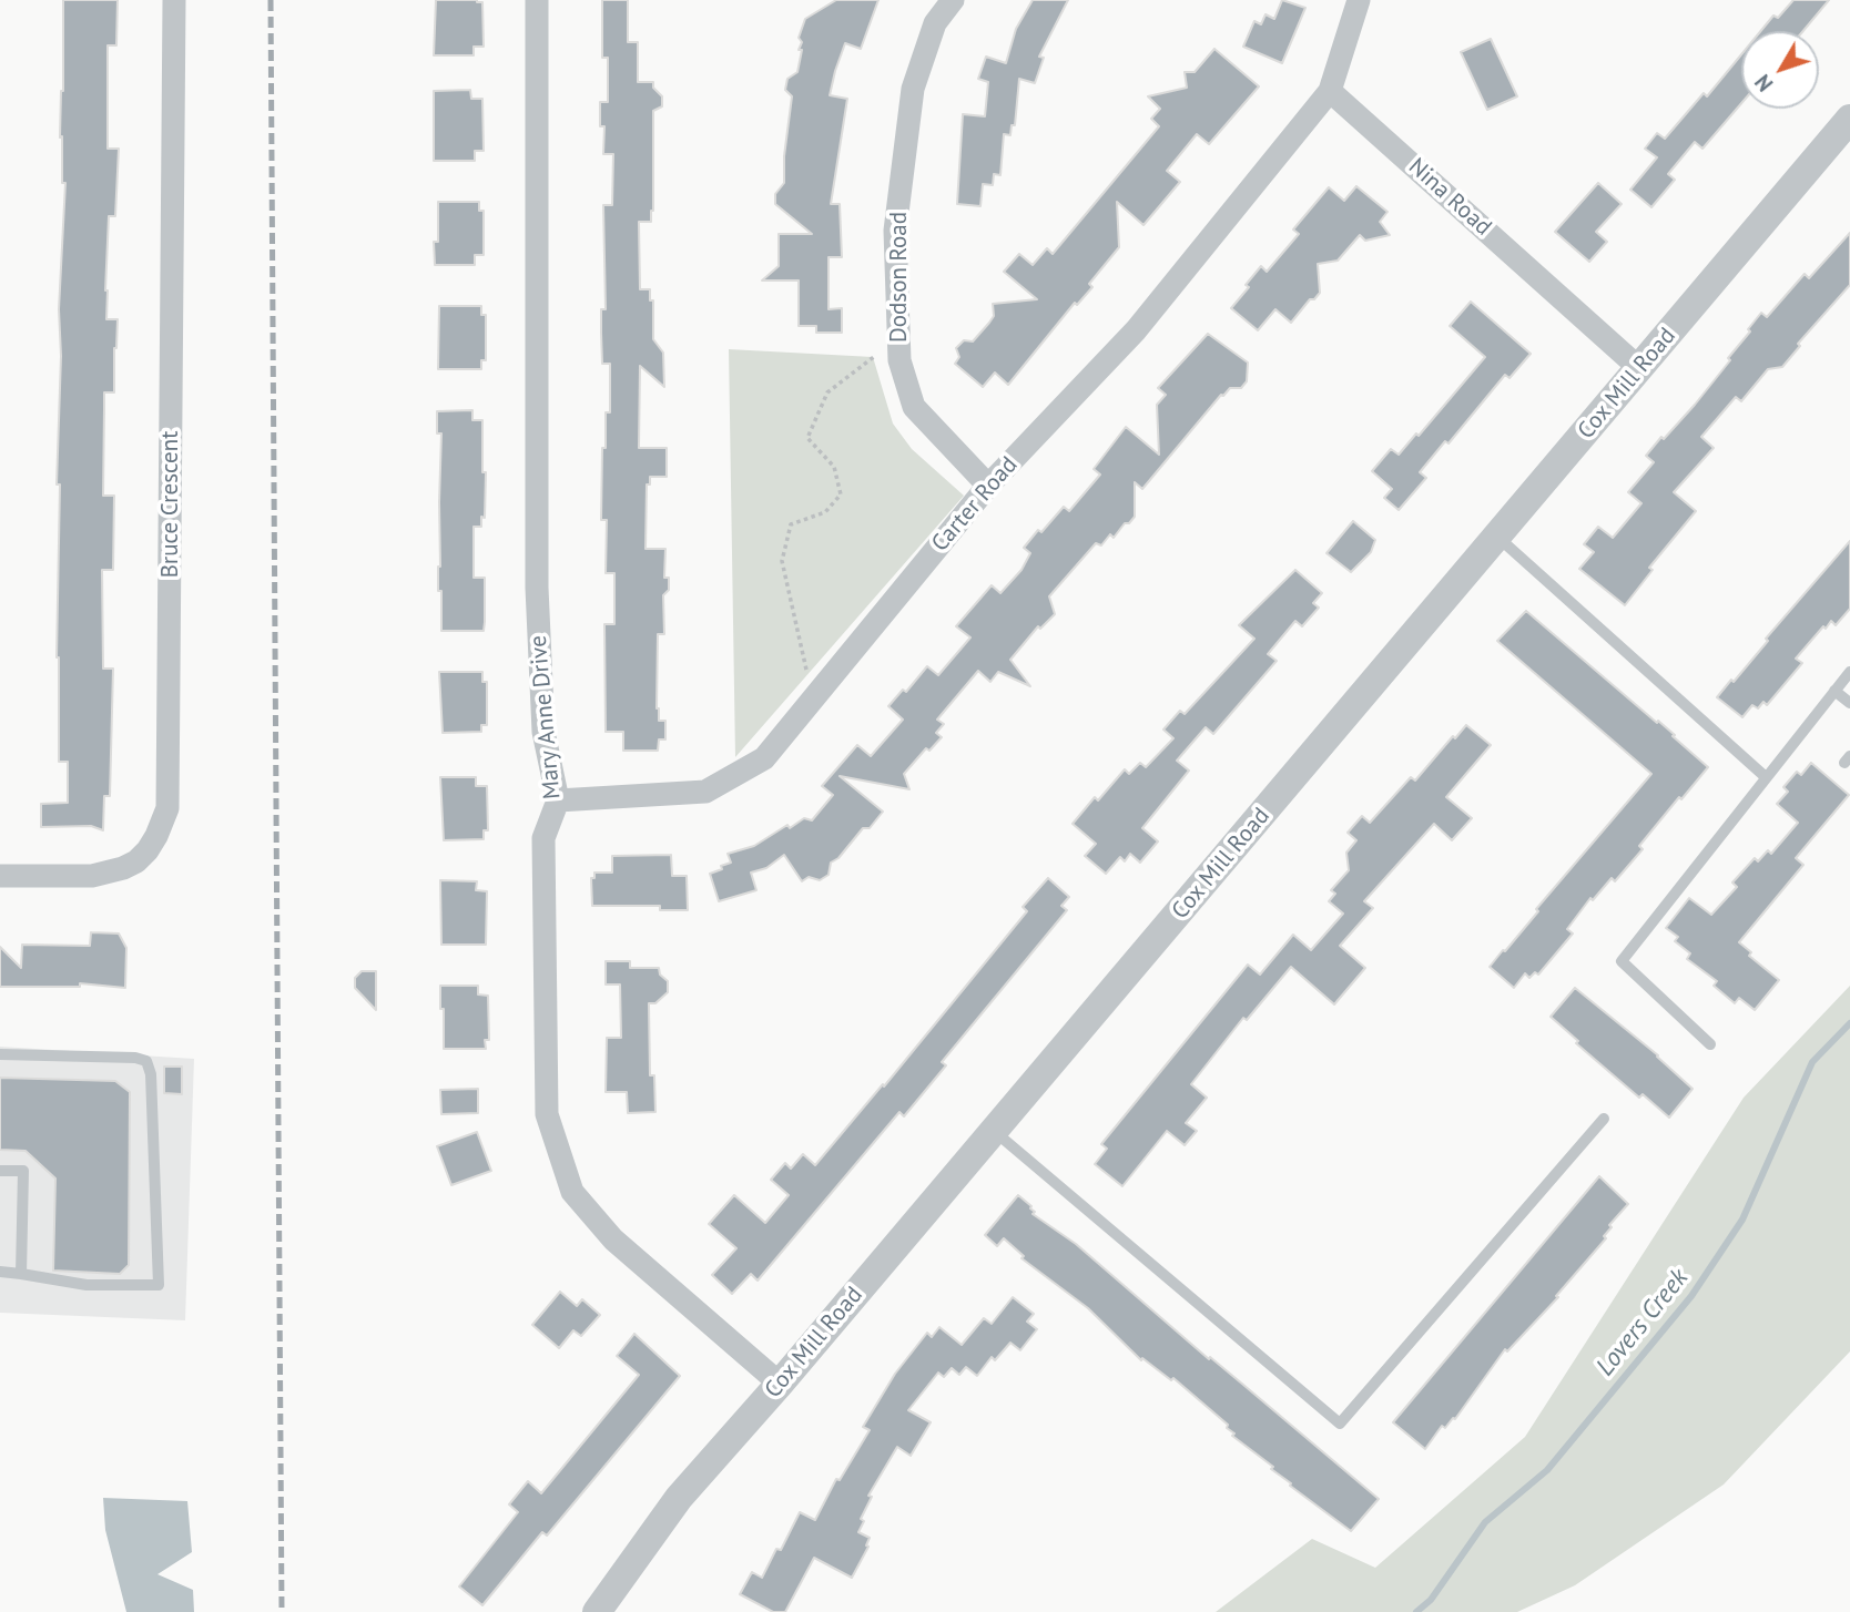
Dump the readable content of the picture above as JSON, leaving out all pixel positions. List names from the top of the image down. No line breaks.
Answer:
{"streets":{"street":["Nina Road","Dodson Road","Cox Mill Road","Bruce Crescent","Carter Road","Mary Anne Drive"]},"crossings":[["Nina Road","Cox Mill Road"],["Nina Road","Carter Road"],["Dodson Road","Carter Road"],["Cox Mill Road","Mary Anne Drive"],["Carter Road","Mary Anne Drive"]],"water":["Lovers Creek"],"north":"bottom left"}
